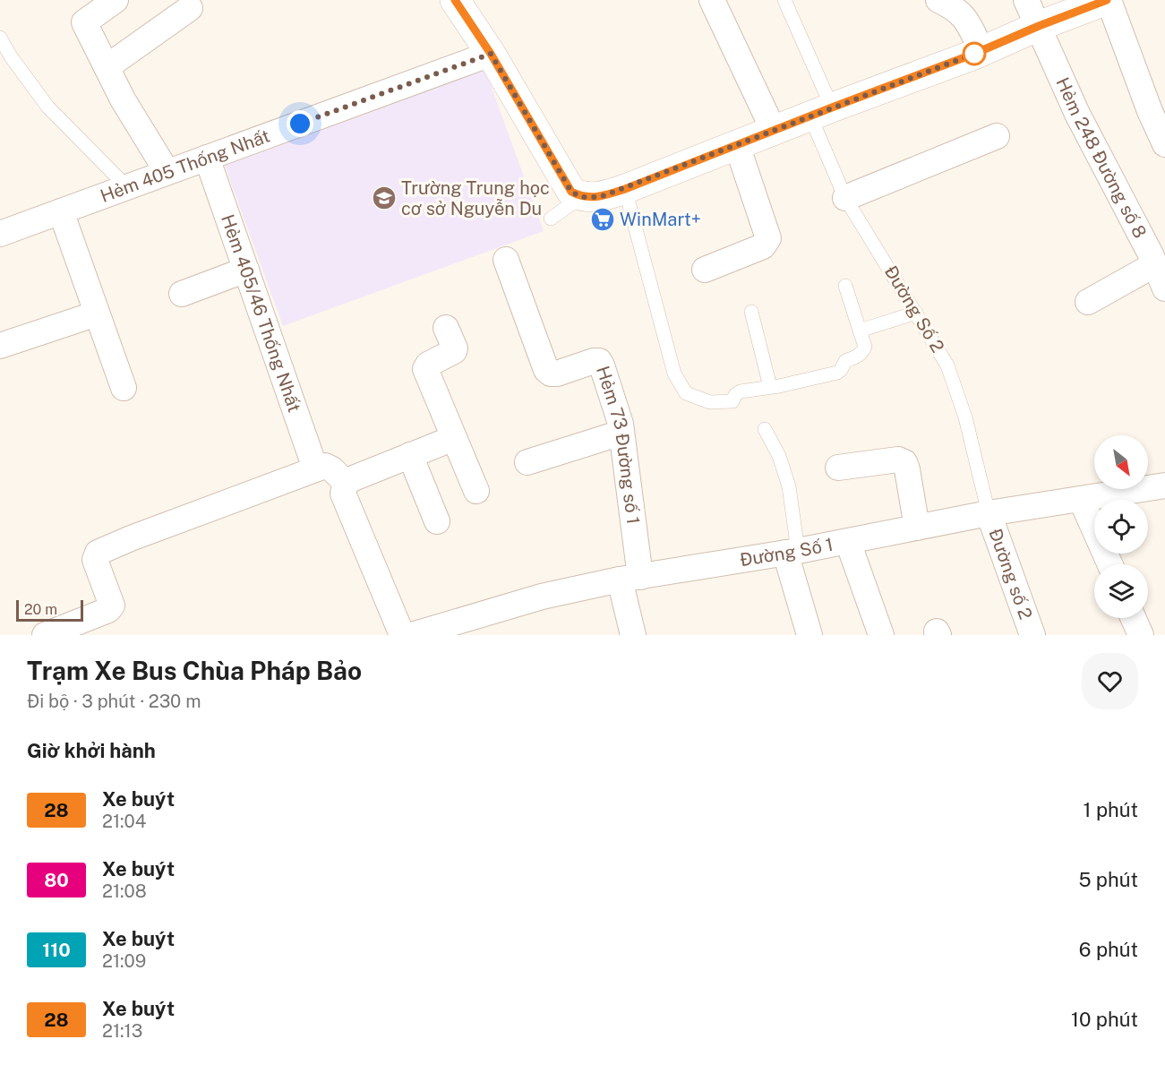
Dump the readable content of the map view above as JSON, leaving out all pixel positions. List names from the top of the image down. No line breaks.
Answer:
{"streets":{"street":["Hẻm 248 Đường số 8","Hẻm 405 Thống Nhất","Hẻm 405/46 Thống Nhất","Hẻm 73 Đường số 1","Đường Số 1","Đường số 2"],"lane":["Đường Số 2"]},"crossings":[["Hẻm 405 Thống Nhất","Hẻm 405/46 Thống Nhất"],["Đường Số 2","Đường Số 1"],["Đường Số 2","Đường số 2"],["Hẻm 73 Đường số 1","Đường Số 1"],["Đường Số 1","Đường số 2"]],"places":{"school or university":["Trường Trung học cơ sở Nguyễn Du"],"supermarket":["WinMart+"]},"lines":["bus line 28"],"scale_bar":"20 m","north":"bottom right","page":{"scale":"20 m","heading":[["Trạm Xe Bus Chùa Pháp Bảo","Đi bộ · 3 phút · 230 m"],"Giờ khởi hành"],"list":[{"mark":"28","name":"Xe buýt","note":"21:04","value":"1 phút"},{"mark":"80","name":"Xe buýt","note":"21:08","value":"5 phút"},{"mark":"110","name":"Xe buýt","note":"21:09","value":"6 phút"},{"mark":"28","name":"Xe buýt","note":"21:13","value":"10 phút"}]}}
